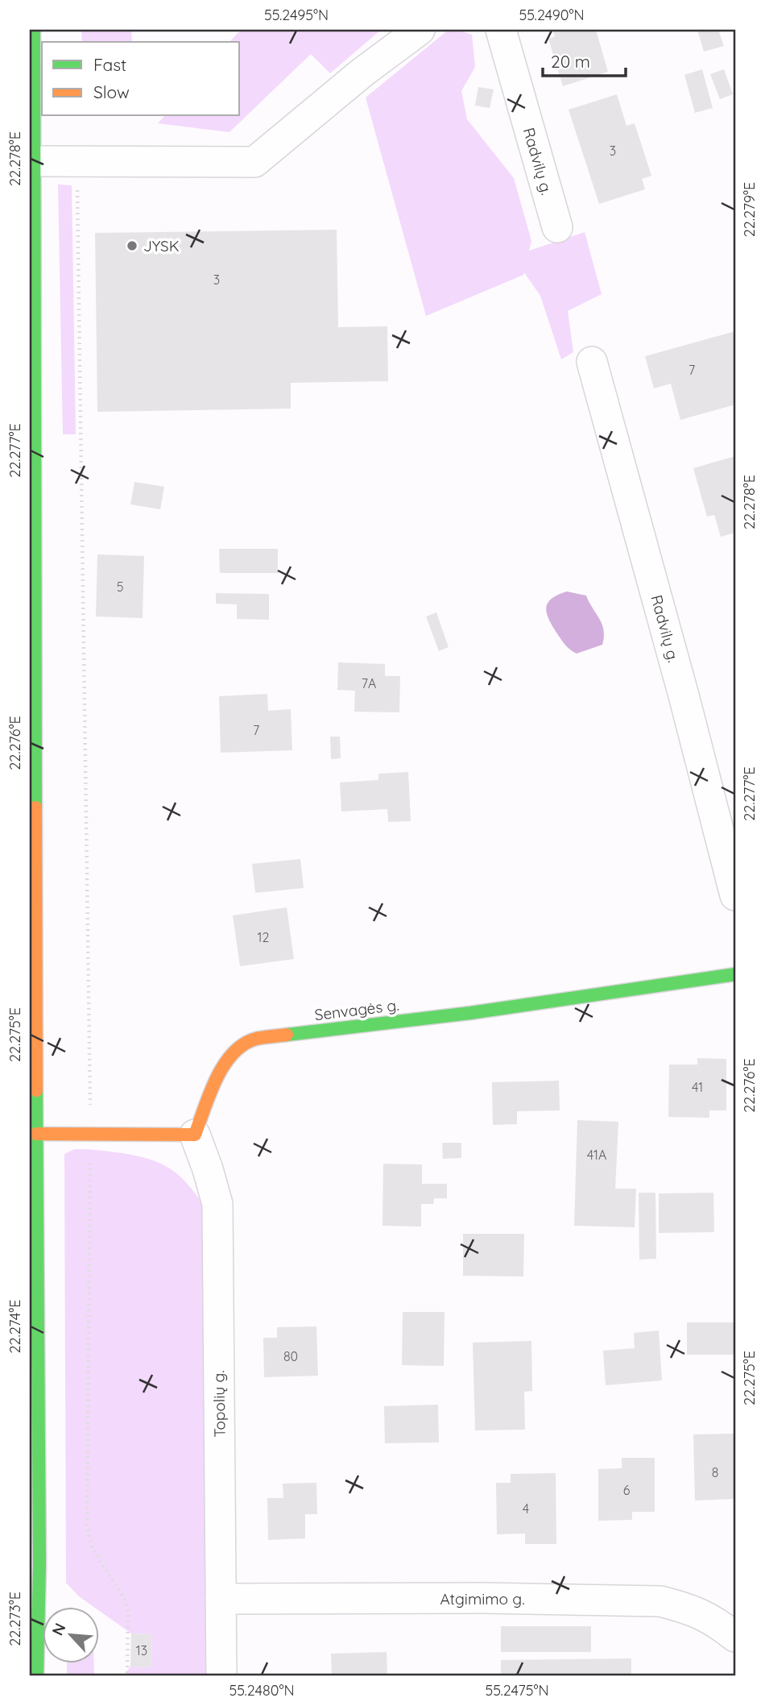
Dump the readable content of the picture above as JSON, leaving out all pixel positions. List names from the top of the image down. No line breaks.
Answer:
{"streets":{"main road":["Senvagės g."],"street":["Radvilų g.","Topolių g.","Atgimimo g."]},"crossings":[["Senvagės g.","Topolių g."],["Topolių g.","Atgimimo g."]],"places":["JYSK"],"house_numbers":["3","3","7","5","7A","7","12","41","41A","80","8","6","4","13"],"legend":["Fast","Slow"],"scale_bar":"20 m","north":"top left","coordinates":["55.2495°N","55.2490°N","22.278°E","22.279°E","22.277°E","22.276°E","22.275°E","22.274°E","22.273°E","55.2480°N","55.2475°N"]}
